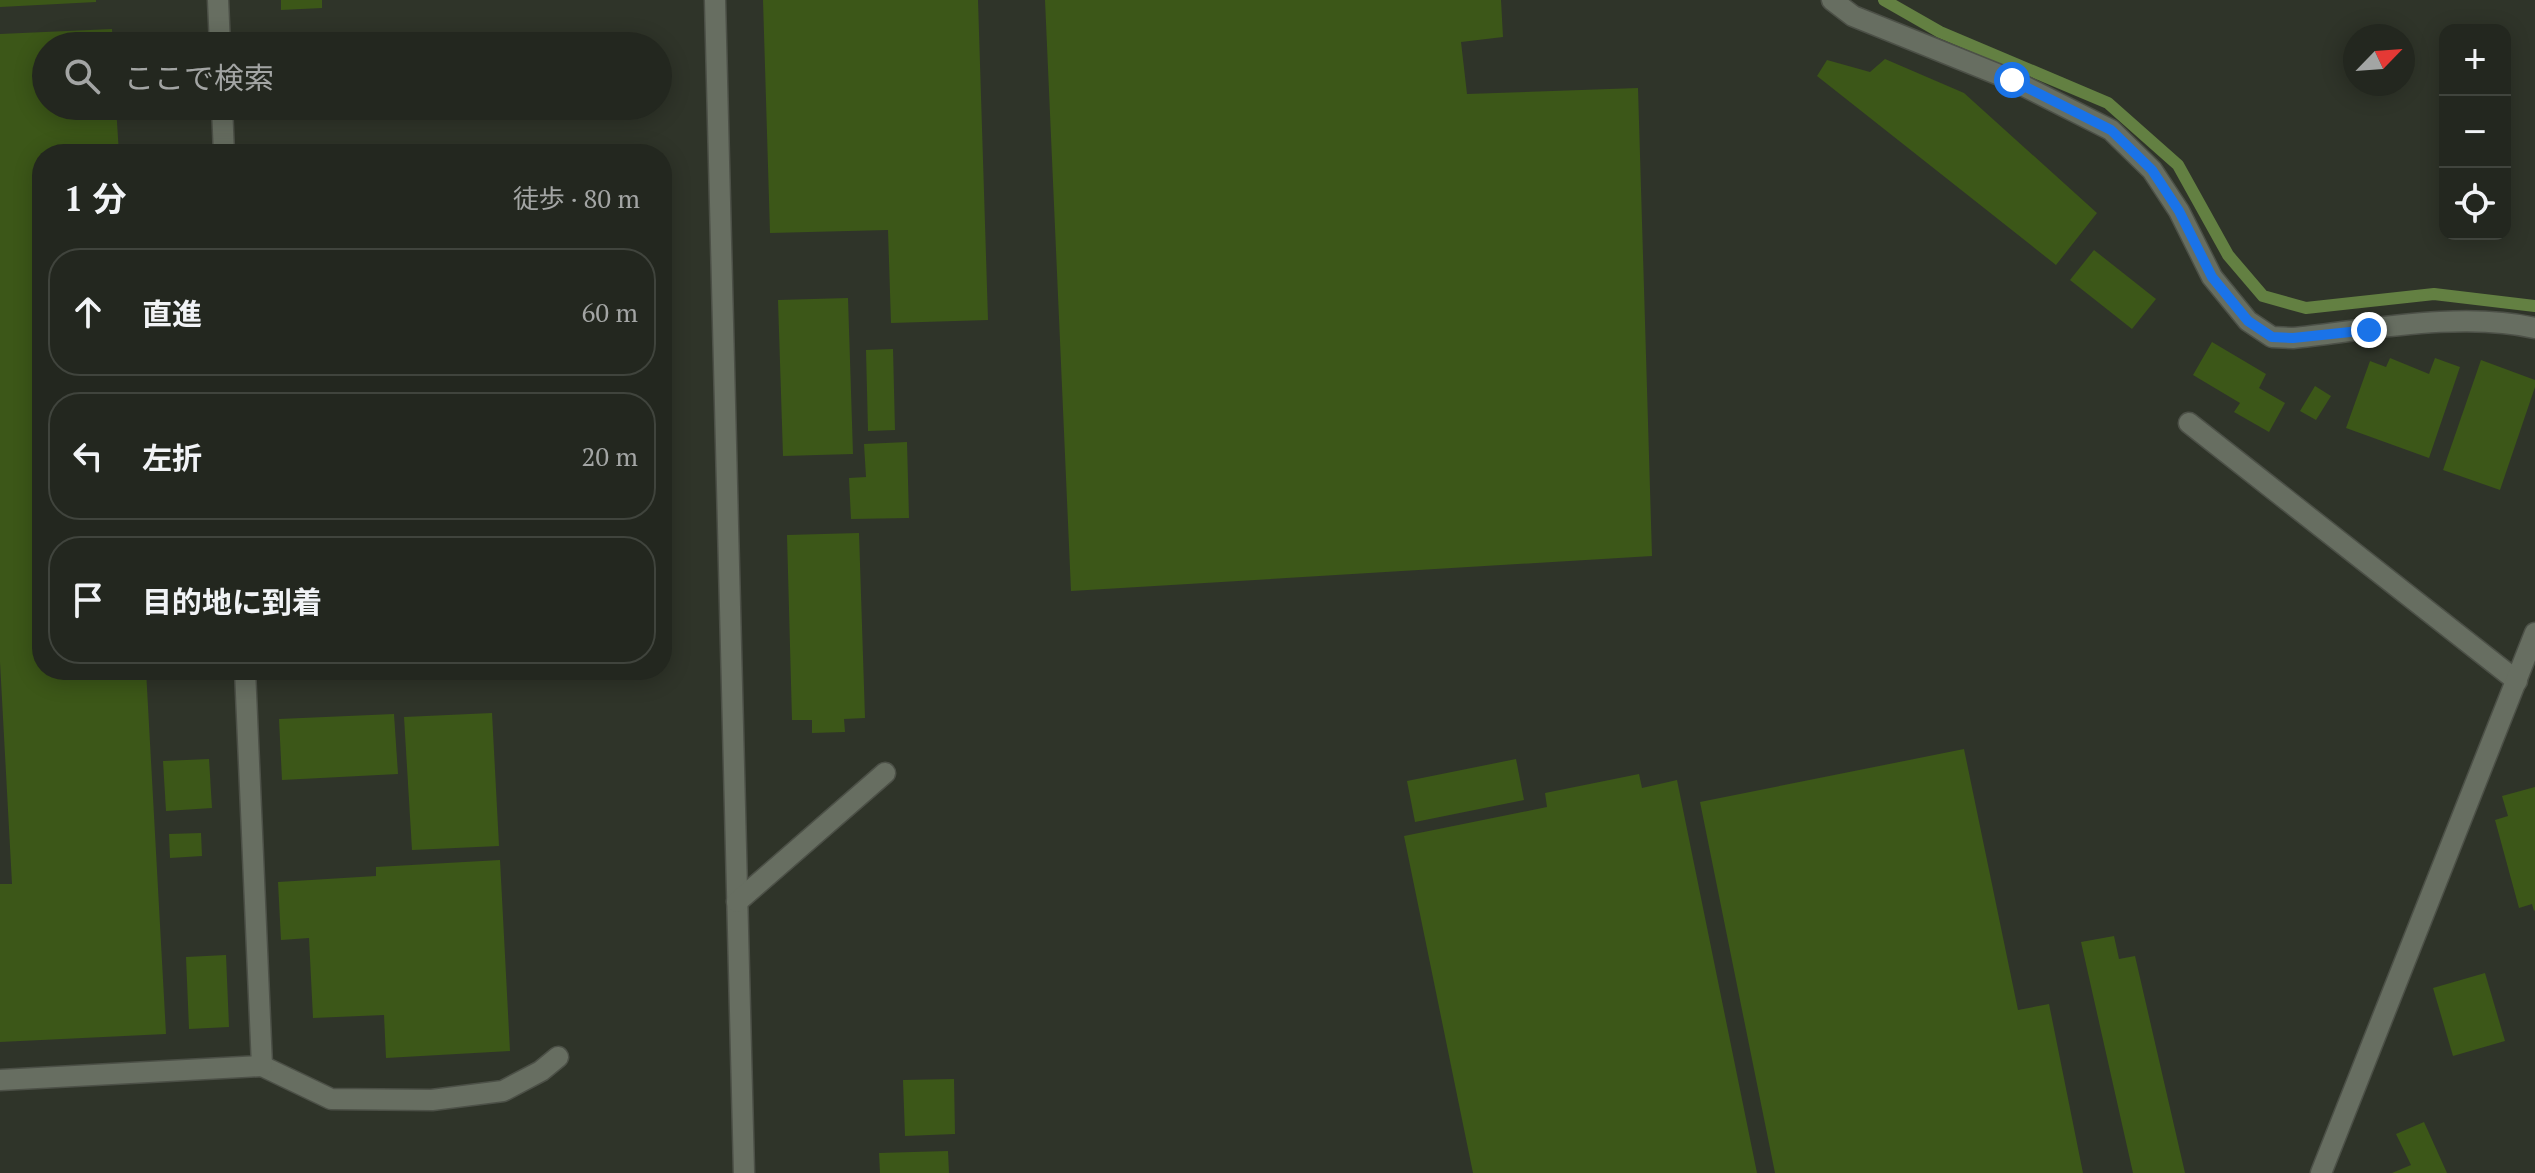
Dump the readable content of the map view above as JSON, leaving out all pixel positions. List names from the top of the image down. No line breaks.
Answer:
{"north":"top right","page":{"map_buttons":["+","−"],"search":"ここで検索","heading":["1 分","徒歩 · 80 m"],"list":[["直進","60 m"],["左折","20 m"],"目的地に到着"]}}
